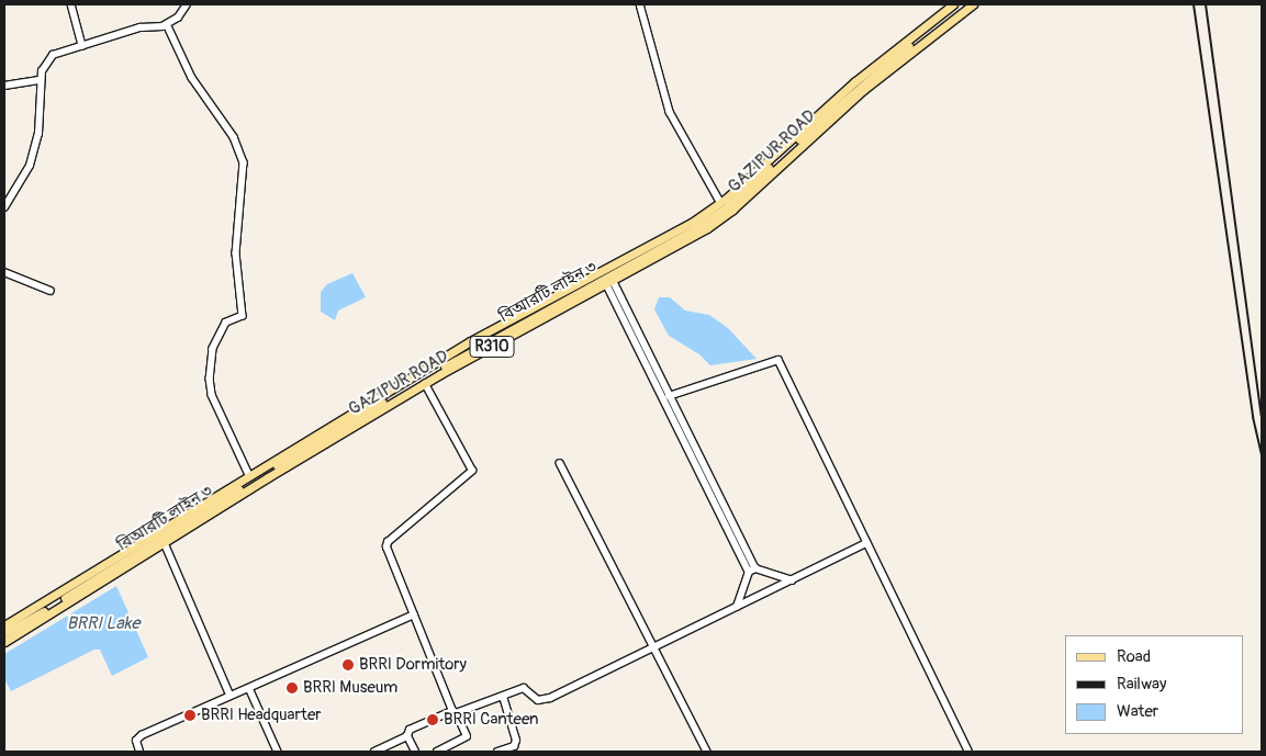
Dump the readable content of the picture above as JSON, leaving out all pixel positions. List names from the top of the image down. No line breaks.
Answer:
{"streets":{"main road":["GAZIPUR ROAD","বিআরটি লাইন ৩","R310"]},"crossings":[["GAZIPUR ROAD","বিআরটি লাইন ৩"],["GAZIPUR ROAD","R310"],["বিআরটি লাইন ৩","R310"]],"water":["BRRI Lake"],"places":["BRRI Dormitory","BRRI Museum","BRRI Headquarter","BRRI Canteen"],"legend":["Road","Railway","Water"]}
